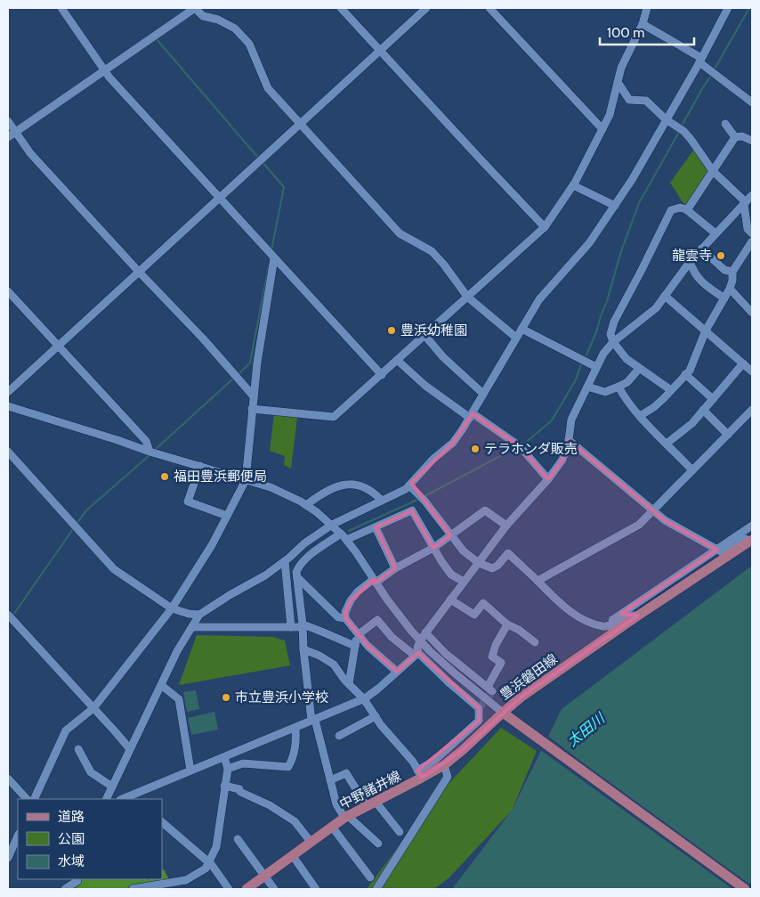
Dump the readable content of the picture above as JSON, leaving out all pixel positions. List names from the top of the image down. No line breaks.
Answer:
{"streets":{"main road":["豊浜磐田線","中野諸井線"]},"crossings":[["豊浜磐田線","中野諸井線"]],"water":["太田川"],"places":["龍雲寺","豊浜幼稚園","テラホンダ販売","福田豊浜郵便局","市立豊浜小学校"],"legend":["道路","公園","水域"],"scale_bar":"100 m"}
